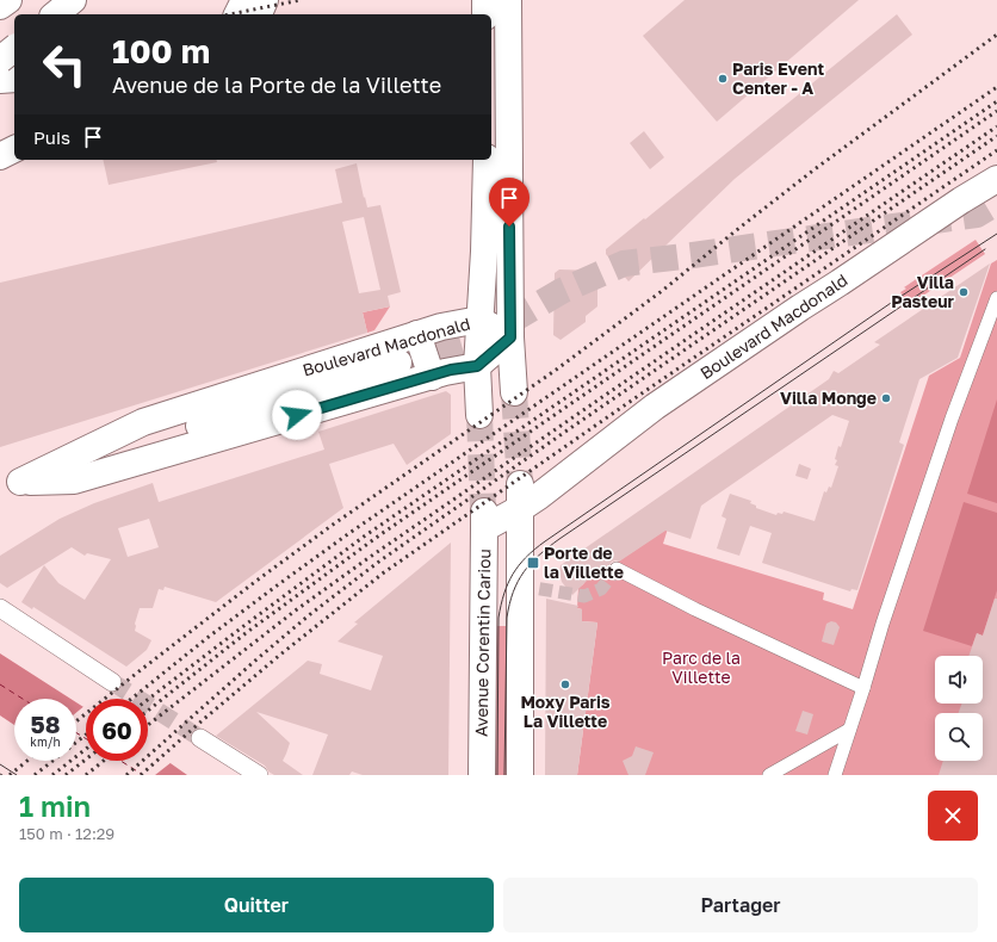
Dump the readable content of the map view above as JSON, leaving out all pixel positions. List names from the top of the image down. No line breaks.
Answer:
{"streets":{"main road":["Boulevard Macdonald","Avenue Corentin Cariou"]},"crossings":[["Boulevard Macdonald","Avenue Corentin Cariou"]],"parks":["Parc de la Villette"],"places":{"other":["Paris Event Center - A","Villa Pasteur","Villa Monge","Moxy Paris La Villette"],"transit":["Porte de la Villette"]},"page":{"turn":["100 m","Avenue de la Porte de la Villette"],"then":"Puis","speed":"58 km/h","limit":"60","heading":["1 min","150 m · 12:29"],"buttons":["Quitter","Partager"]}}
